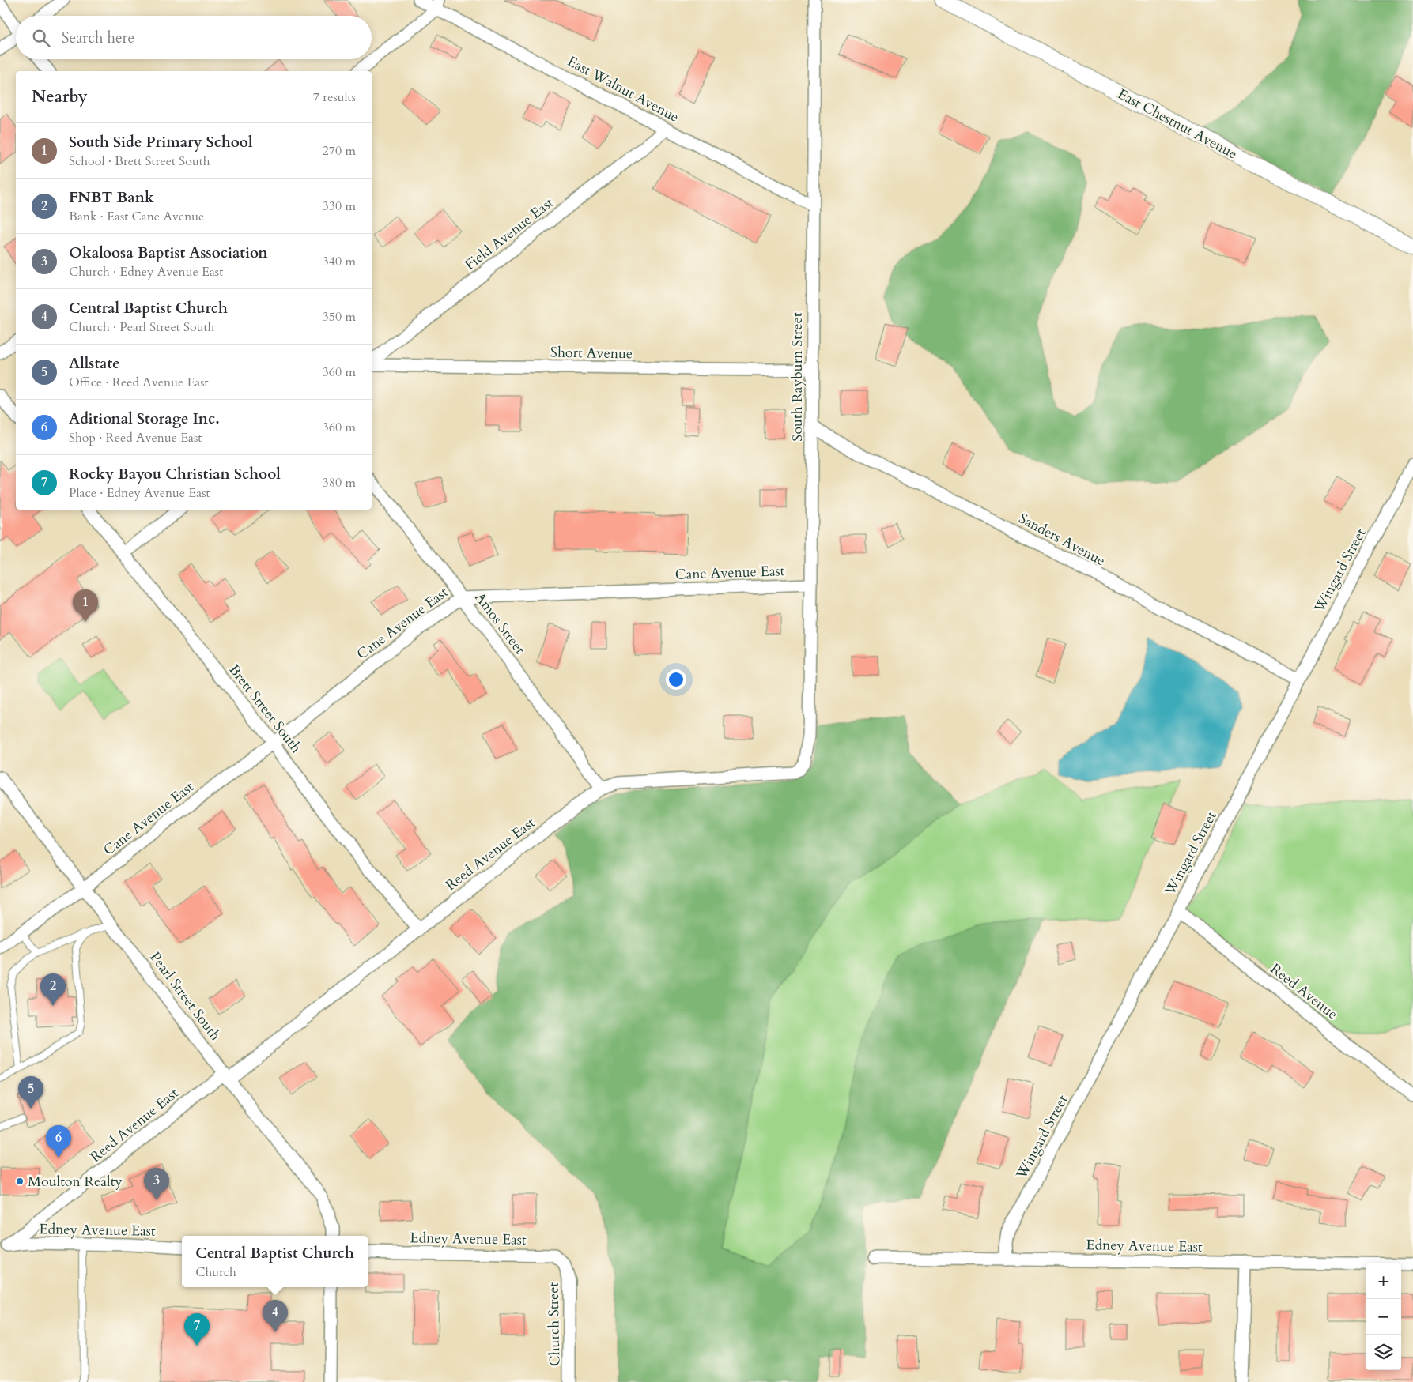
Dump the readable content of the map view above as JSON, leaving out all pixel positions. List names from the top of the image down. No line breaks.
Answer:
{"streets":{"street":["East Walnut Avenue","East Chestnut Avenue","Field Avenue East","Short Avenue","South Rayburn Street","Sanders Avenue","Wingard Street","Cane Avenue East","Amos Street","Brett Street South","Reed Avenue East","Reed Avenue","Pearl Street South","Edney Avenue East","Church Street"]},"crossings":[["East Walnut Avenue","Field Avenue East"],["East Walnut Avenue","South Rayburn Street"],["Short Avenue","South Rayburn Street"],["South Rayburn Street","Sanders Avenue"],["South Rayburn Street","Cane Avenue East"],["South Rayburn Street","Reed Avenue East"],["Sanders Avenue","Wingard Street"],["Wingard Street","Reed Avenue"],["Wingard Street","Edney Avenue East"],["Cane Avenue East","Amos Street"],["Cane Avenue East","Brett Street South"],["Cane Avenue East","Pearl Street South"],["Amos Street","Reed Avenue East"],["Brett Street South","Reed Avenue East"],["Reed Avenue East","Pearl Street South"],["Reed Avenue East","Edney Avenue East"],["Edney Avenue East","Church Street"]],"places":["Moulton Realty"],"page":{"search":"Search here","heading":["Nearby","7 results"],"list":[{"mark":"1","name":"South Side Primary School","note":"School · Brett Street South","value":"270 m"},{"mark":"2","name":"FNBT Bank","note":"Bank · East Cane Avenue","value":"330 m"},{"mark":"3","name":"Okaloosa Baptist Association","note":"Church · Edney Avenue East","value":"340 m"},{"mark":"4","name":"Central Baptist Church","note":"Church · Pearl Street South","value":"350 m"},{"mark":"5","name":"Allstate","note":"Office · Reed Avenue East","value":"360 m"},{"mark":"6","name":"Aditional Storage Inc.","note":"Shop · Reed Avenue East","value":"360 m"},{"mark":"7","name":"Rocky Bayou Christian School","note":"Place · Edney Avenue East","value":"380 m"}],"pins":["1","2","5","6","3","4","7"],"popup":["Central Baptist Church","Church"],"map_buttons":["+","−"]}}
